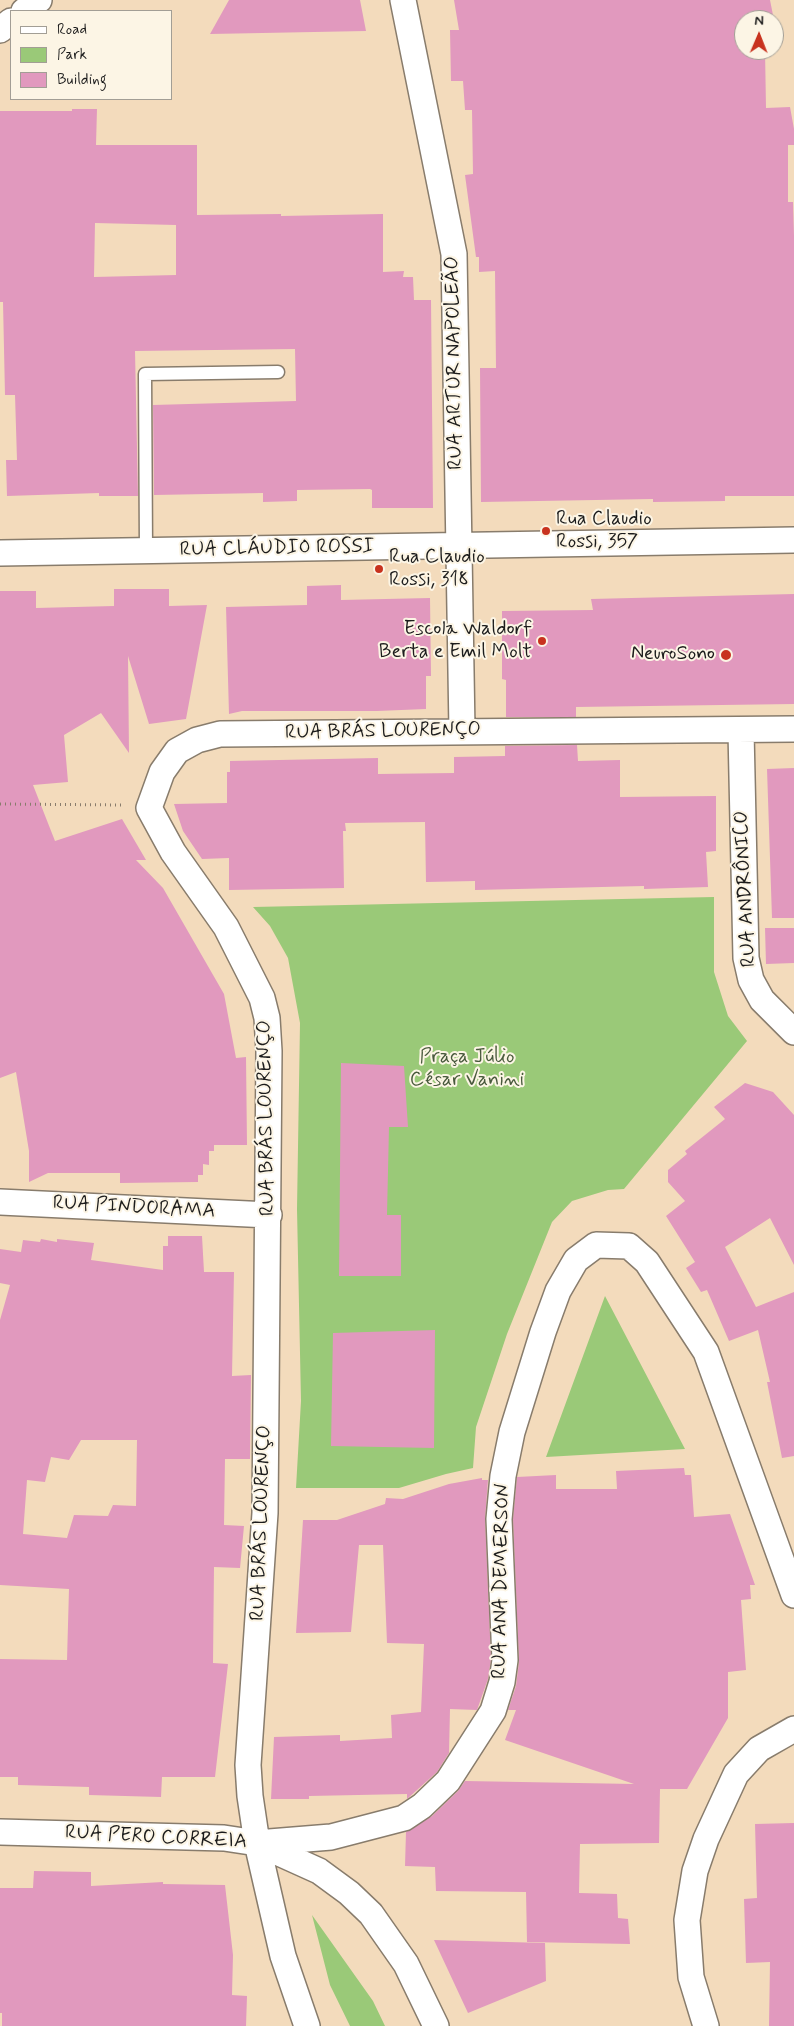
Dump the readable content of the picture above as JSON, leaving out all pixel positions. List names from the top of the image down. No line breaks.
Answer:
{"streets":{"street":["RUA ARTUR NAPOLEÃO","RUA CLÁUDIO ROSSI","RUA BRÁS LOURENÇO","RUA ANDRÔNICO","RUA PINDORAMA","RUA ANA DEMERSON","RUA PERO CORREIA"]},"crossings":[["RUA ARTUR NAPOLEÃO","RUA CLÁUDIO ROSSI"],["RUA ARTUR NAPOLEÃO","RUA BRÁS LOURENÇO"],["RUA BRÁS LOURENÇO","RUA ANDRÔNICO"],["RUA BRÁS LOURENÇO","RUA PINDORAMA"],["RUA BRÁS LOURENÇO","RUA ANA DEMERSON"],["RUA BRÁS LOURENÇO","RUA PERO CORREIA"],["RUA ANA DEMERSON","RUA PERO CORREIA"]],"parks":["Praça Júlio César Vanini"],"places":["Rua Claudio Rossi, 357","Rua Claudio Rossi, 318","Escola Waldorf Berta e Emil Molt","NeuroSono"],"legend":["Road","Park","Building"],"north":"top"}
